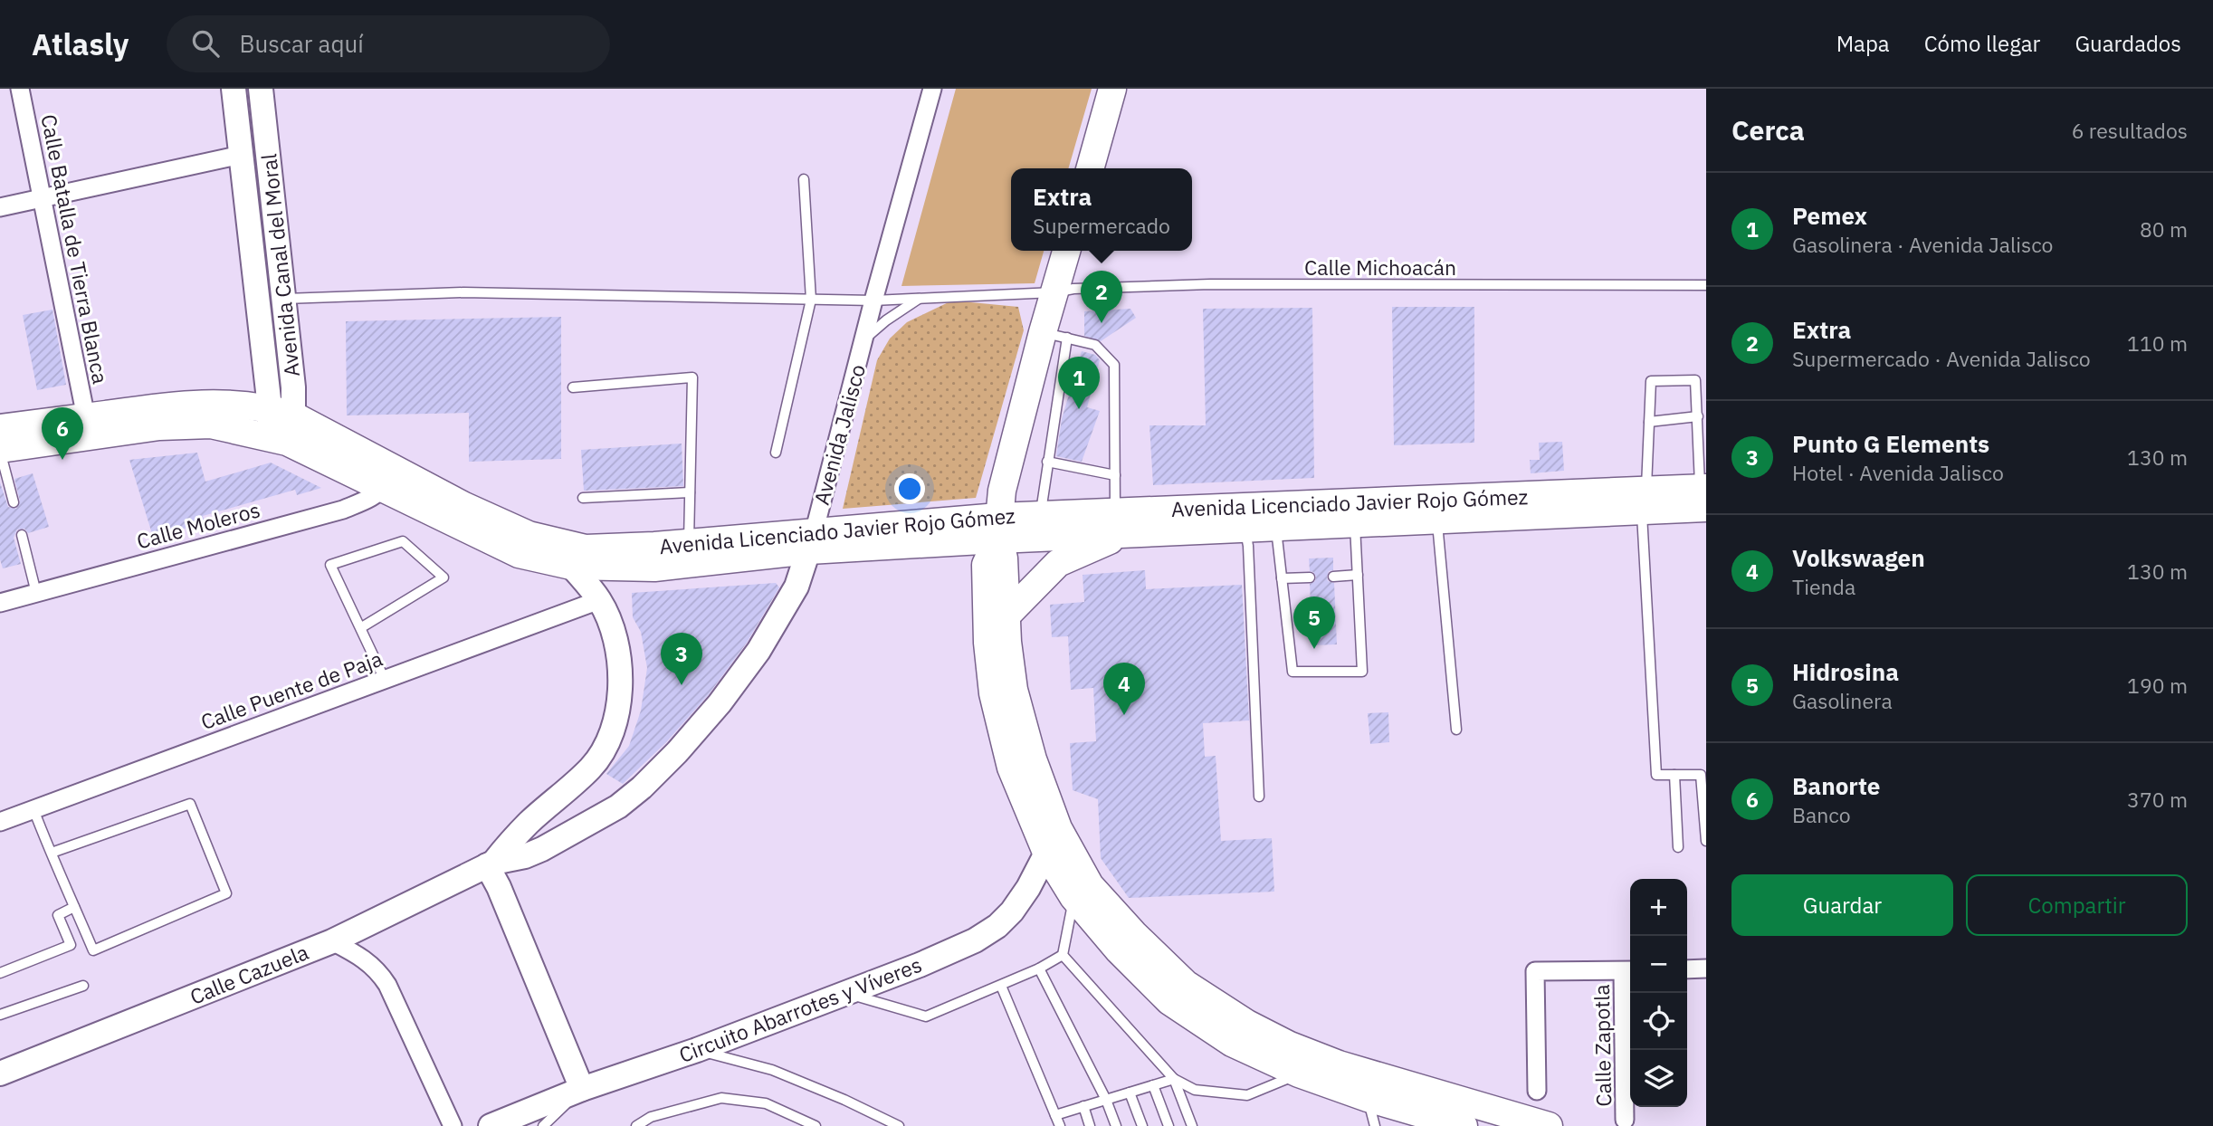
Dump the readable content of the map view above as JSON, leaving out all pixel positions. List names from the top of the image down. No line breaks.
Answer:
{"streets":{"main road":["Avenida Canal del Moral","Avenida Jalisco","Avenida Licenciado Javier Rojo Gómez","Calle Cazuela","Circuito Abarrotes y Víveres"],"street":["Calle Batalla de Tierra Blanca","Calle Moleros","Calle Puente de Paja","Calle Zapotla"],"lane":["Calle Michoacán"]},"crossings":[["Calle Batalla de Tierra Blanca","Avenida Licenciado Javier Rojo Gómez"],["Avenida Canal del Moral","Calle Michoacán"],["Avenida Canal del Moral","Avenida Licenciado Javier Rojo Gómez"],["Calle Michoacán","Avenida Jalisco"],["Avenida Jalisco","Avenida Licenciado Javier Rojo Gómez"],["Avenida Jalisco","Calle Cazuela"],["Avenida Licenciado Javier Rojo Gómez","Calle Moleros"],["Avenida Licenciado Javier Rojo Gómez","Calle Cazuela"],["Calle Puente de Paja","Calle Cazuela"]],"page":{"header":"Atlasly","search":"Buscar aquí","nav":["Mapa","Cómo llegar","Guardados"],"heading":["Cerca","6 resultados"],"popup":["Extra","Supermercado"],"list":[{"mark":"1","name":"Pemex","note":"Gasolinera · Avenida Jalisco","value":"80 m"},{"mark":"2","name":"Extra","note":"Supermercado · Avenida Jalisco","value":"110 m"},{"mark":"3","name":"Punto G Elements","note":"Hotel · Avenida Jalisco","value":"130 m"},{"mark":"4","name":"Volkswagen","note":"Tienda","value":"130 m"},{"mark":"5","name":"Hidrosina","note":"Gasolinera","value":"190 m"},{"mark":"6","name":"Banorte","note":"Banco","value":"370 m"}],"pins":["2","1","6","5","3","4"],"buttons":["Guardar","Compartir"],"map_buttons":["+","−"]}}
